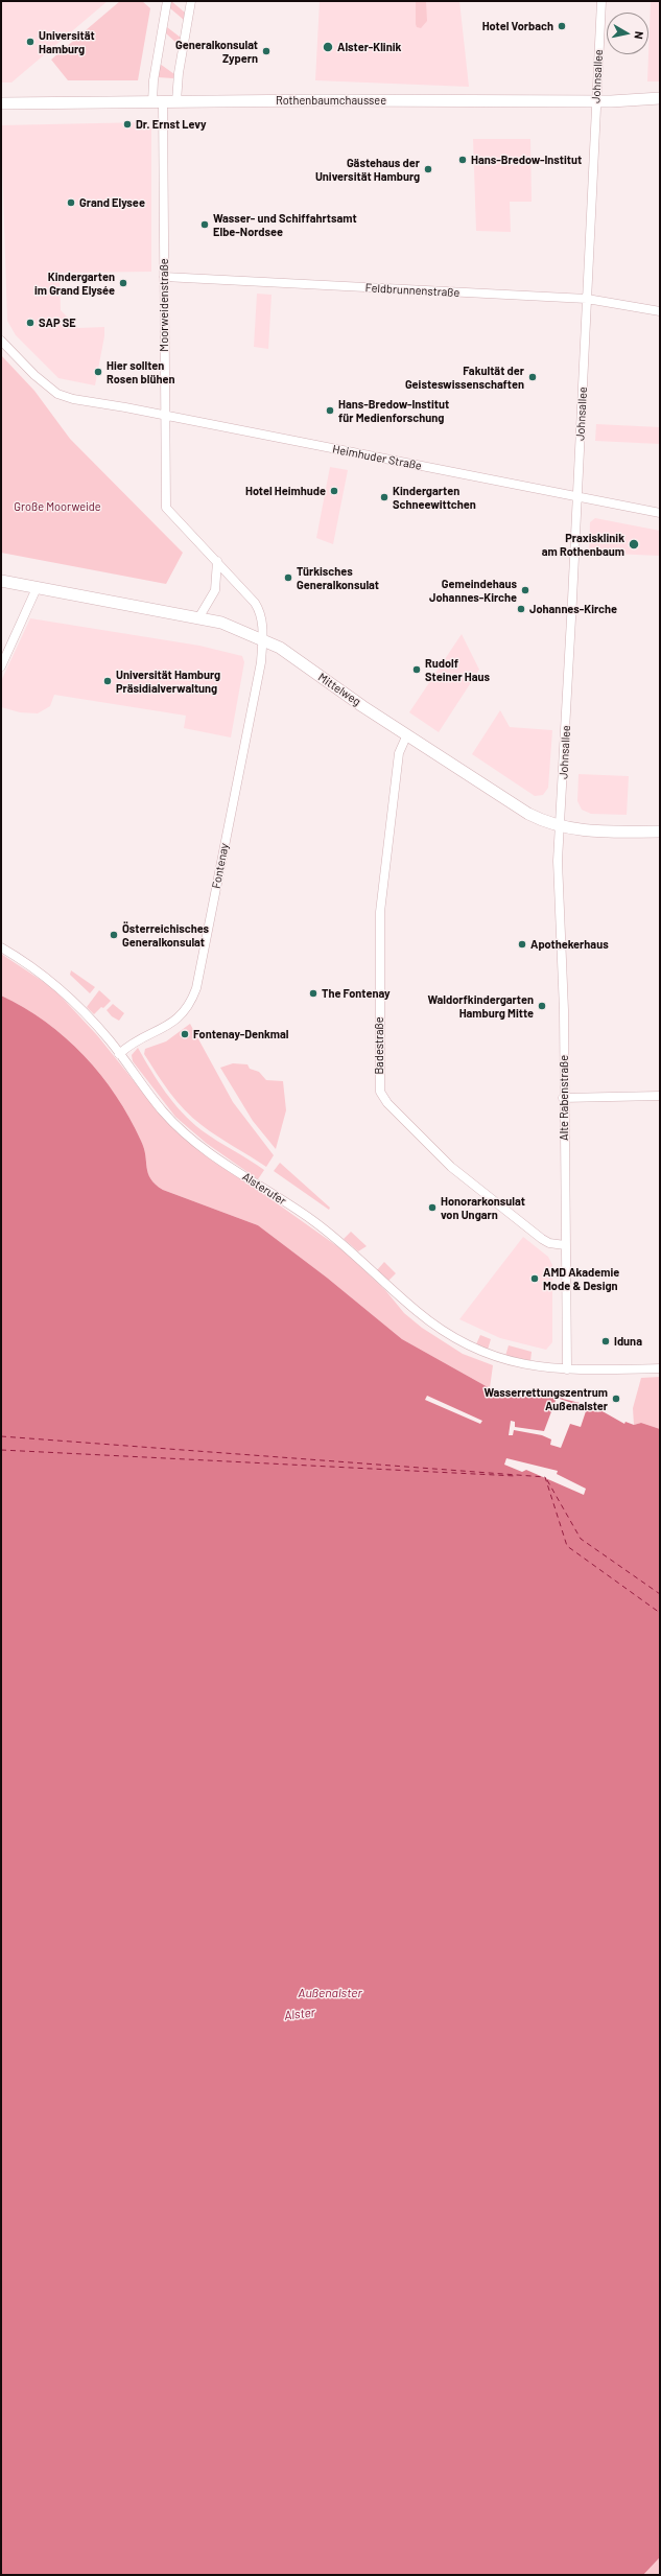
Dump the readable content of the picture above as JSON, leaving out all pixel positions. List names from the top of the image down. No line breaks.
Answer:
{"streets":{"street":["Johnsallee","Rothenbaumchaussee","Feldbrunnenstraße","Moorweidenstraße","Heimhuder Straße","Mittelweg","Fontenay","Badestraße","Alte Rabenstraße","Alsterufer"]},"crossings":[["Johnsallee","Rothenbaumchaussee"],["Johnsallee","Feldbrunnenstraße"],["Johnsallee","Heimhuder Straße"],["Johnsallee","Mittelweg"],["Johnsallee","Alte Rabenstraße"],["Rothenbaumchaussee","Moorweidenstraße"],["Feldbrunnenstraße","Moorweidenstraße"],["Moorweidenstraße","Heimhuder Straße"],["Moorweidenstraße","Fontenay"],["Mittelweg","Fontenay"],["Mittelweg","Badestraße"],["Mittelweg","Alte Rabenstraße"],["Fontenay","Alsterufer"],["Badestraße","Alte Rabenstraße"],["Alte Rabenstraße","Alsterufer"]],"water":["Außenalster","Alster"],"parks":["Große Moorweide"],"places":["Hotel Vorbach","Universität Hamburg","Alster-Klinik","Generalkonsulat Zypern","Dr. Ernst Levy","Hans-Bredow-Institut","Gästehaus der Universität Hamburg","Grand Elysee","Wasser- und Schiffahrtsamt Elbe-Nordsee","Kindergarten im Grand Elysée","SAP SE","Hier sollten Rosen blühen","Fakultät der Geisteswissenschaften","Hans-Bredow-Institut für Medienforschung","Hotel Heimhude","Kindergarten Schneewittchen","Praxisklinik am Rothenbaum","Türkisches Generalkonsulat","Gemeindehaus Johannes-Kirche","Johannes-Kirche","Rudolf Steiner Haus","Universität Hamburg Präsidialverwaltung","Österreichisches Generalkonsulat","Apothekerhaus","The Fontenay","Waldorfkindergarten Hamburg Mitte","Fontenay-Denkmal","Honorarkonsulat von Ungarn","AMD Akademie Mode & Design","Iduna","Wasserrettungszentrum Außenalster"],"north":"right"}
